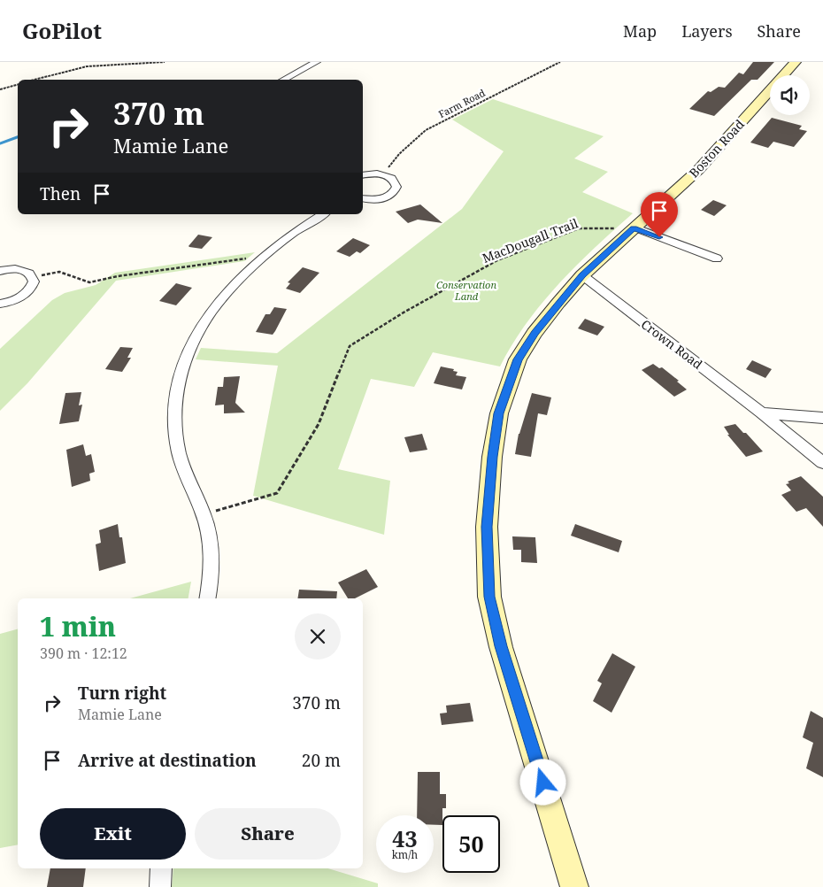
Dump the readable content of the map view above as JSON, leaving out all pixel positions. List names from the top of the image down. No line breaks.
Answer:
{"streets":{"main road":["Boston Road"],"street":["Crown Road"],"path":["Farm Road","MacDougall Trail"]},"crossings":[["Boston Road","MacDougall Trail"],["Boston Road","Crown Road"]],"parks":["Conservation Land"],"page":{"header":"GoPilot","nav":["Map","Layers","Share"],"turn":["370 m","Mamie Lane"],"then":"Then","heading":["1 min","390 m · 12:12"],"list":[{"name":"Turn right","note":"Mamie Lane","value":"370 m"},{"name":"Arrive at destination","value":"20 m"}],"buttons":["Exit","Share"],"speed":"43 km/h","limit":"50"}}
